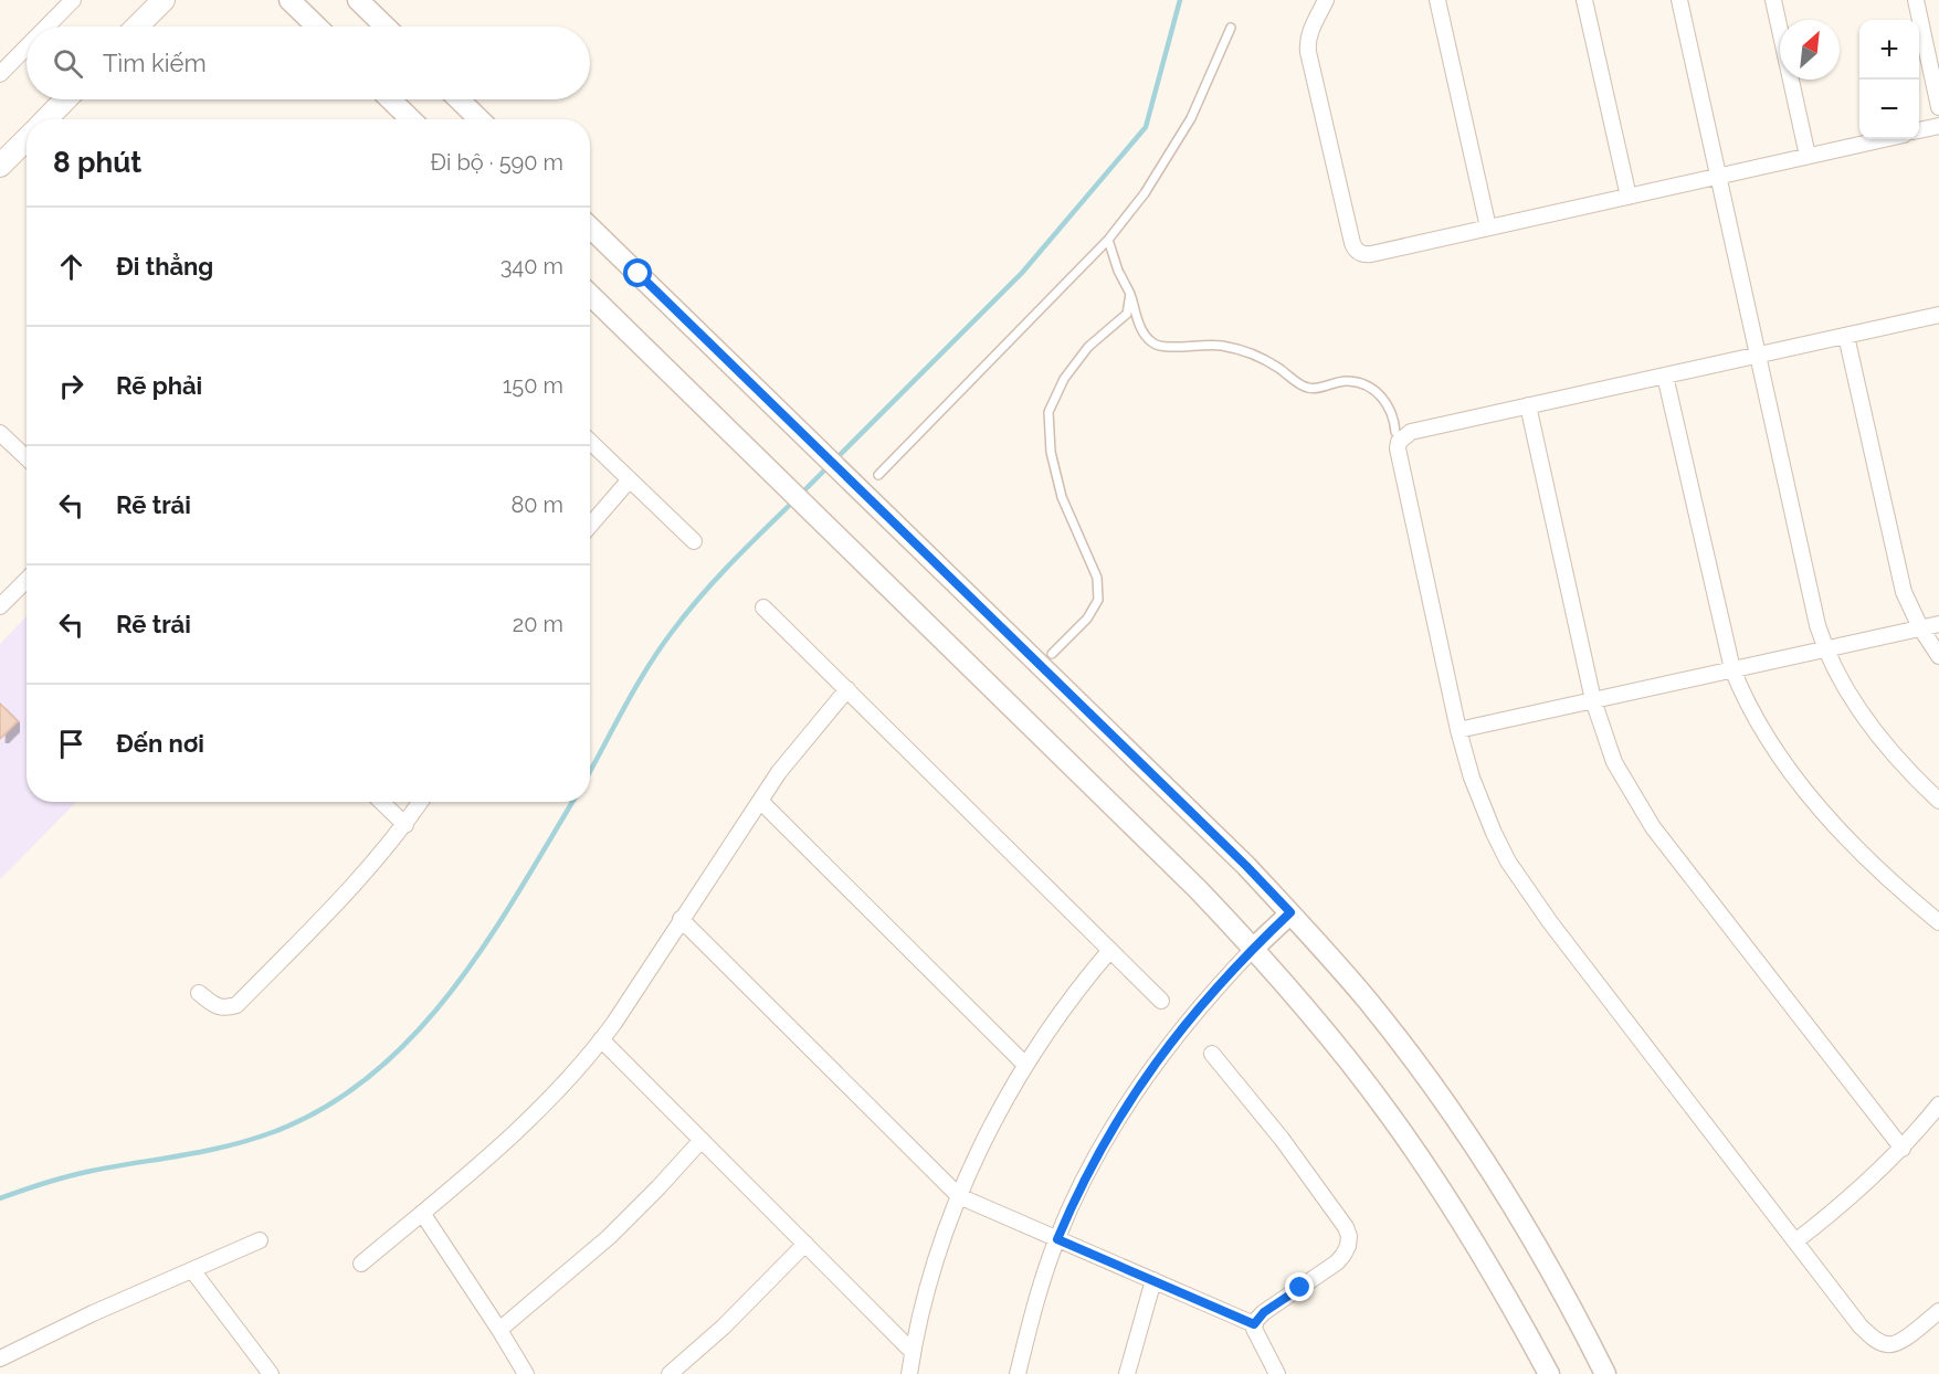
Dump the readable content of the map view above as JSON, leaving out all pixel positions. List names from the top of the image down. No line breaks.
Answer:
{"north":"top right","page":{"map_buttons":["+","−"],"search":"Tìm kiếm","heading":["8 phút","Đi bộ · 590 m"],"list":[["Đi thẳng","340 m"],["Rẽ phải","150 m"],["Rẽ trái","80 m"],["Rẽ trái","20 m"],"Đến nơi"]}}
